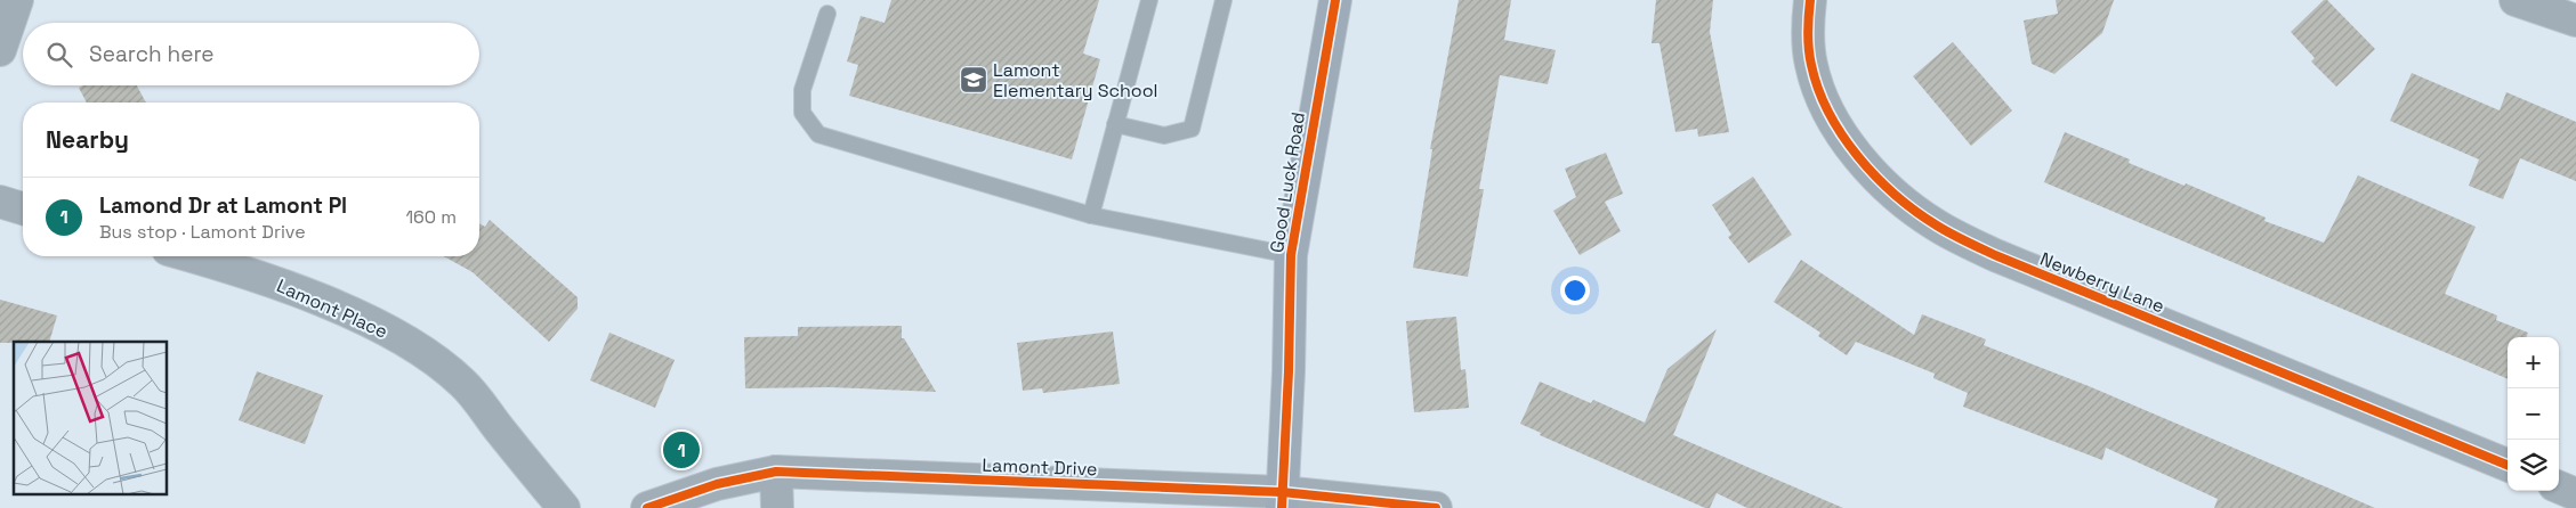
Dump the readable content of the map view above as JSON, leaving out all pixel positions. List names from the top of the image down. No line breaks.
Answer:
{"streets":{"main road":["Good Luck Road"],"street":["Newberry Lane","Lamont Place","Lamont Drive"]},"crossings":[["Good Luck Road","Lamont Drive"]],"places":{"school or university":["Lamont Elementary School"]},"page":{"search":"Search here","heading":"Nearby","list":[{"mark":"1","name":"Lamond Dr at Lamont Pl","note":"Bus stop · Lamont Drive","value":"160 m"}],"map_buttons":["+","−"],"pins":"1"}}
